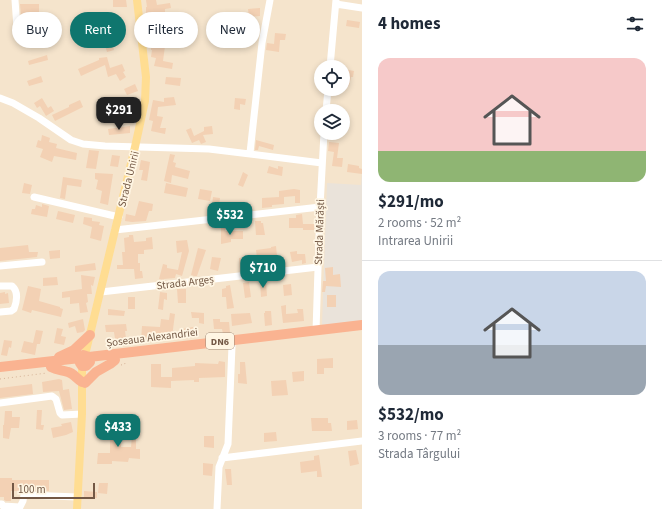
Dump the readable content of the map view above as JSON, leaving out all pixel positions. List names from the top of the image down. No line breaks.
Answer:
{"streets":{"highway":["Șoseaua Alexandriei","DN6"],"main road":["Strada Unirii"],"street":["Strada Mărăști","Strada Argeș"]},"crossings":[["Strada Unirii","Strada Argeș"],["Strada Unirii","Șoseaua Alexandriei"],["Strada Mărăști","Strada Argeș"],["Strada Mărăști","Șoseaua Alexandriei"]],"scale_bar":"100 m","page":{"heading":"4 homes","chip":["Buy","Rent","Filters","New"],"list":[{"name":"$291/mo","note":"2 rooms · 52 m² · Intrarea Unirii"},{"name":"$532/mo","note":"3 rooms · 77 m² · Strada Târgului"}],"price":["$291","$532","$710","$433"],"scale":"100 m"}}
